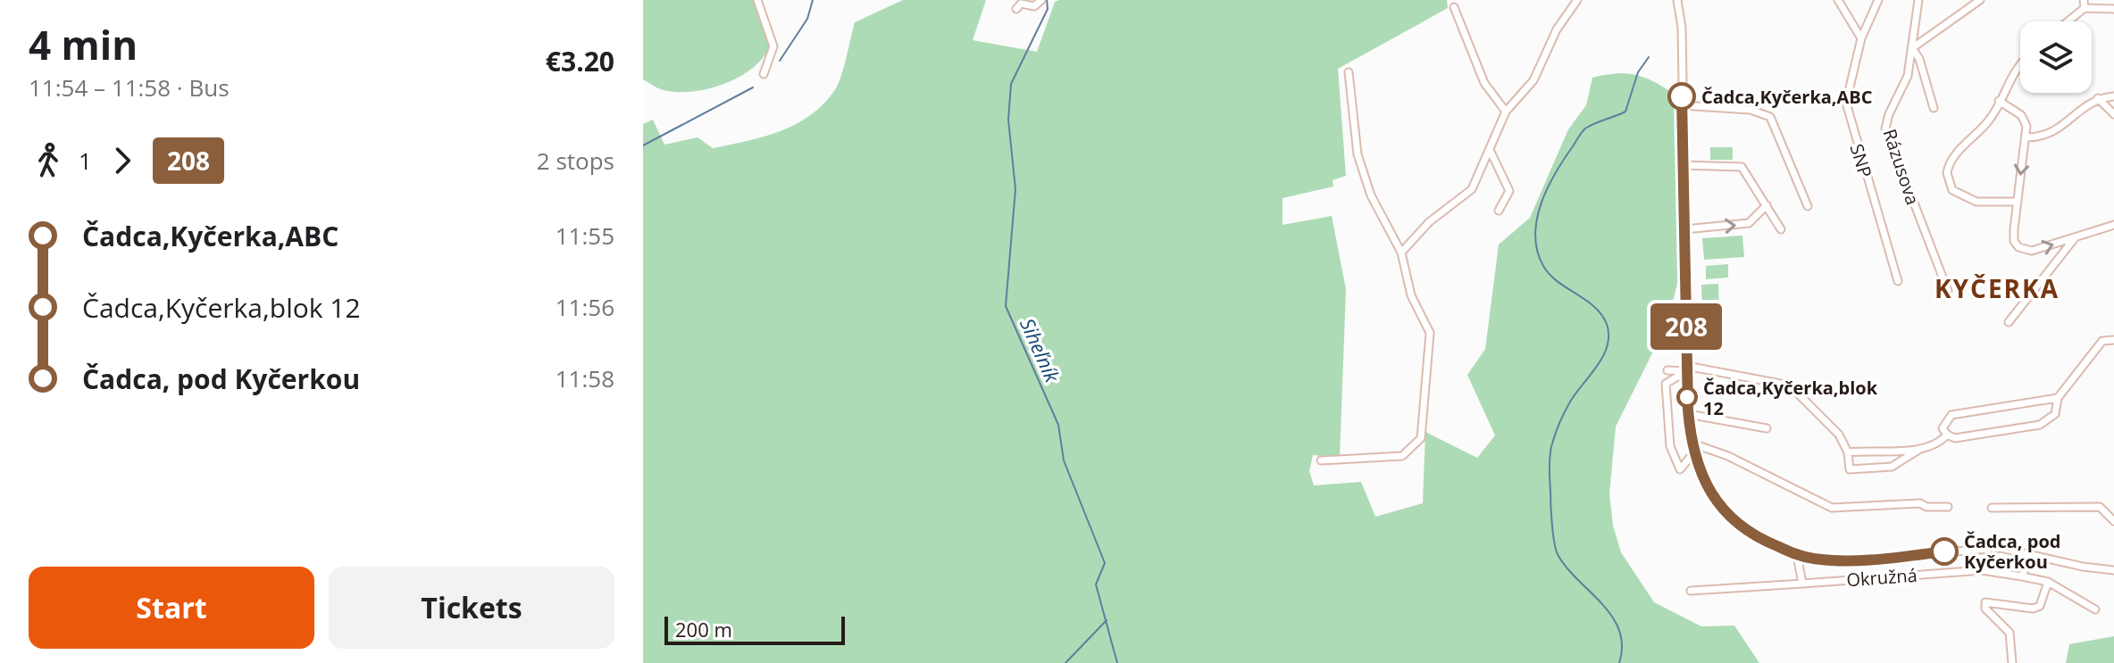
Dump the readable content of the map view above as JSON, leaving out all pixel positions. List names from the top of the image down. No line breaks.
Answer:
{"streets":{"street":["SNP","Rázusova","Okružná"]},"districts":["KYČERKA"],"water":["Siheľník"],"places":["Čadca,Kyčerka,ABC","Čadca,Kyčerka,blok 12","Čadca, pod Kyčerkou"],"lines":["bus line 208"],"scale_bar":"200 m","page":{"heading":["4 min","11:54 – 11:58 · Bus","€3.20"],"on_map":"208","legs":["1","208","2 stops"],"list":[{"name":"Čadca,Kyčerka,ABC","value":"11:55"},{"name":"Čadca,Kyčerka,blok 12","value":"11:56"},{"name":"Čadca, pod Kyčerkou","value":"11:58"}],"buttons":["Start","Tickets"],"scale":"200 m"}}
